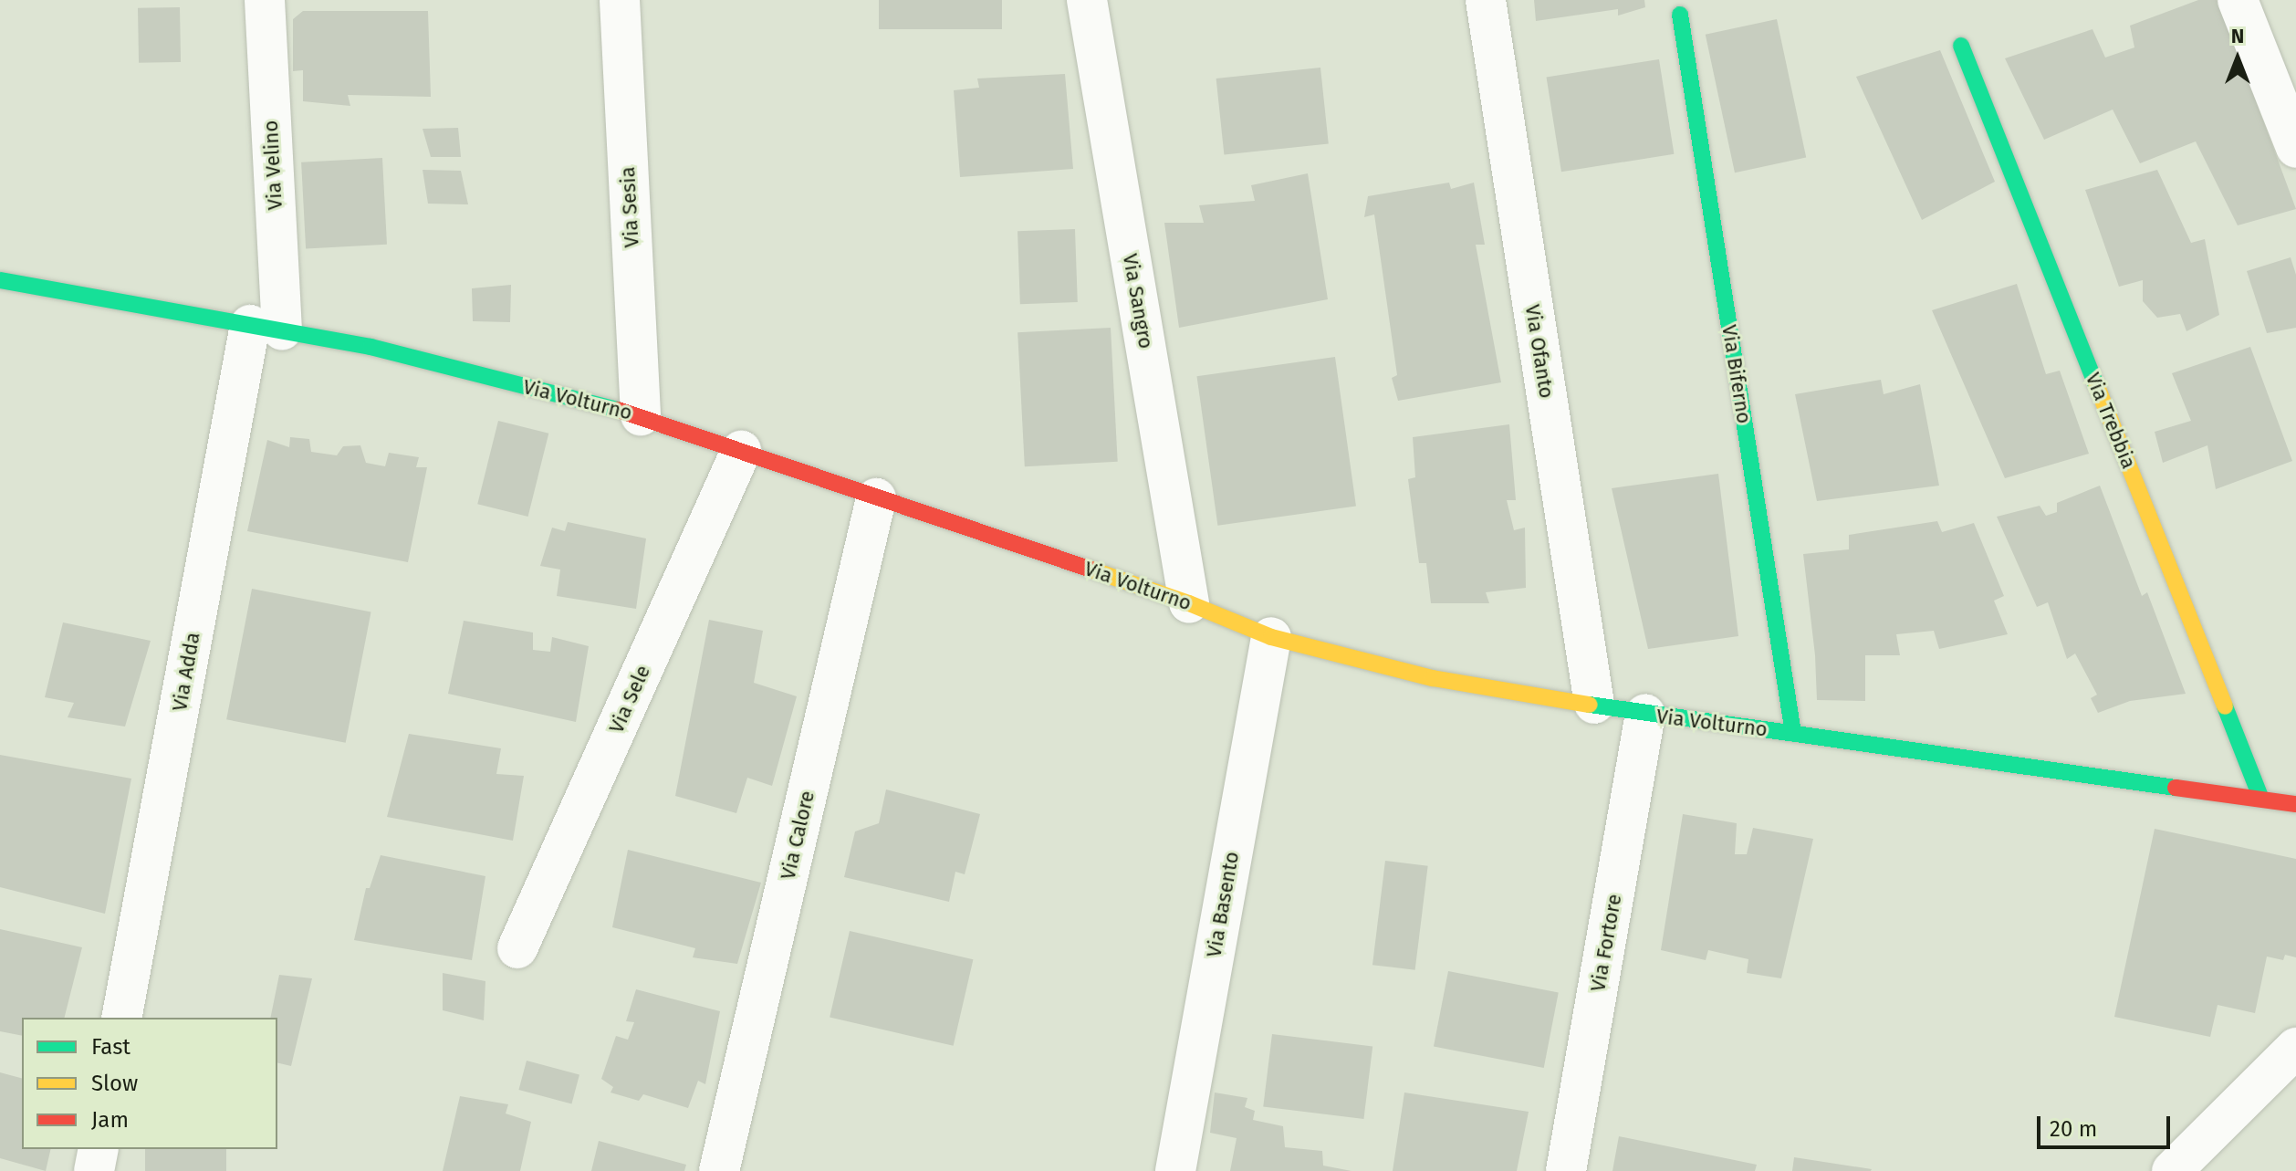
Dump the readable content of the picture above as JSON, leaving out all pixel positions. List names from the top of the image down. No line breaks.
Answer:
{"streets":{"street":["Via Velino","Via Sesia","Via Sangro","Via Ofanto","Via Biferno","Via Volturno","Via Trebbia","Via Adda","Via Sele","Via Calore","Via Basento","Via Fortore"]},"crossings":[["Via Velino","Via Volturno"],["Via Velino","Via Adda"],["Via Sesia","Via Volturno"],["Via Sangro","Via Volturno"],["Via Ofanto","Via Volturno"],["Via Biferno","Via Volturno"],["Via Volturno","Via Trebbia"],["Via Volturno","Via Adda"],["Via Volturno","Via Sele"],["Via Volturno","Via Calore"],["Via Volturno","Via Basento"],["Via Volturno","Via Fortore"]],"legend":["Fast","Slow","Jam"],"scale_bar":"20 m","north":"top"}
